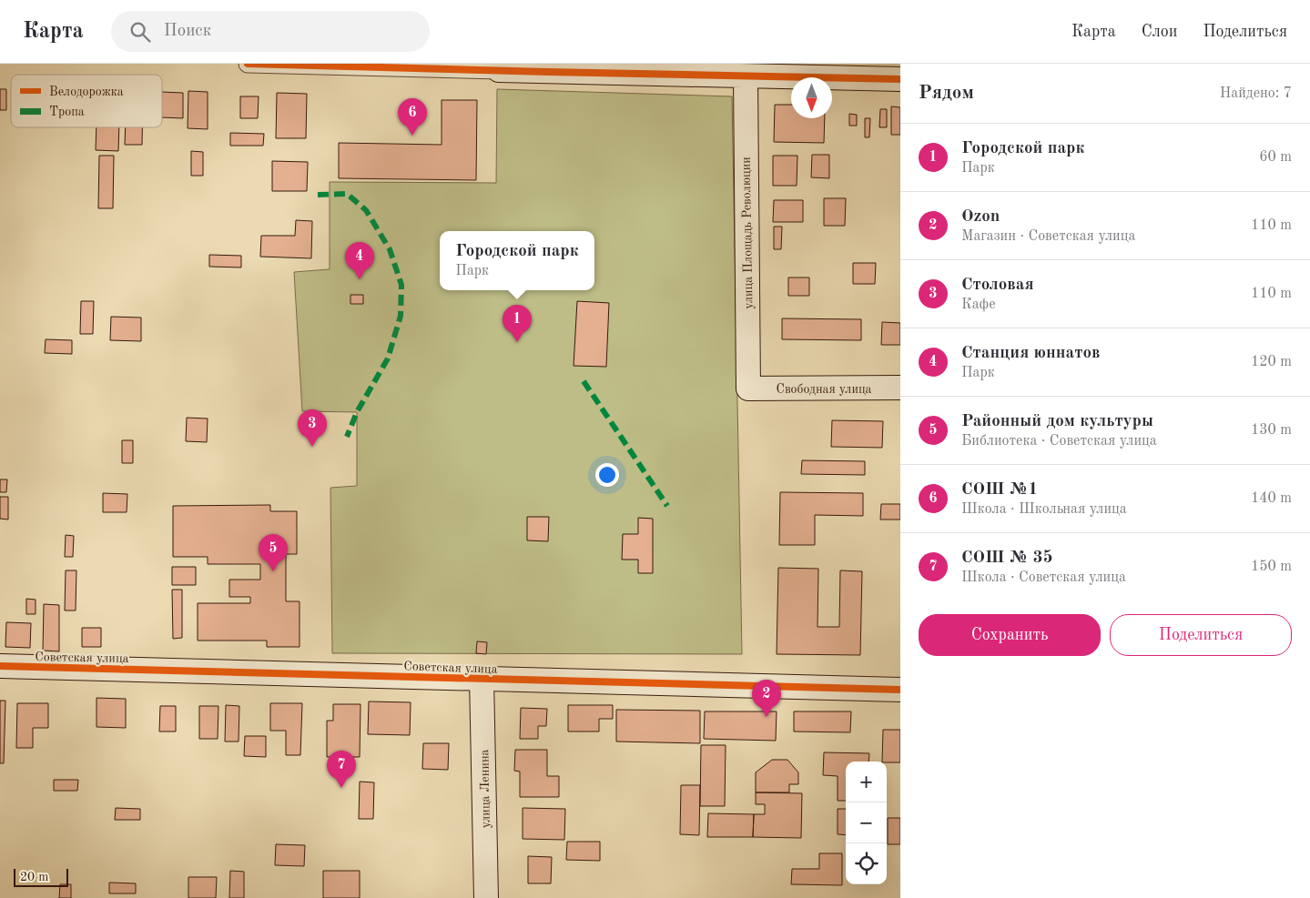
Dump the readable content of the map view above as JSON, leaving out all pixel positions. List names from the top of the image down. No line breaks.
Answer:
{"streets":{"street":["улица Площадь Революции","Свободная улица","Советская улица","улица Ленина"]},"crossings":[["улица Площадь Революции","Свободная улица"],["Советская улица","улица Ленина"]],"legend":["Велодорожка","Тропа"],"scale_bar":"20 m","north":"bottom","page":{"header":"Карта","search":"Поиск","nav":["Карта","Слои","Поделиться"],"heading":["Рядом","Найдено: 7"],"pins":["6","4","1","3","5","2","7"],"list":[{"mark":"1","name":"Городской парк","note":"Парк","value":"60 m"},{"mark":"2","name":"Ozon","note":"Магазин · Советская улица","value":"110 m"},{"mark":"3","name":"Столовая","note":"Кафе","value":"110 m"},{"mark":"4","name":"Станция юннатов","note":"Парк","value":"120 m"},{"mark":"5","name":"Районный дом культуры","note":"Библиотека · Советская улица","value":"130 m"},{"mark":"6","name":"СОШ №1","note":"Школа · Школьная улица","value":"140 m"},{"mark":"7","name":"СОШ № 35","note":"Школа · Советская улица","value":"150 m"}],"popup":["Городской парк","Парк"],"buttons":["Сохранить","Поделиться"],"map_buttons":["+","−"],"scale":"20 m"}}
